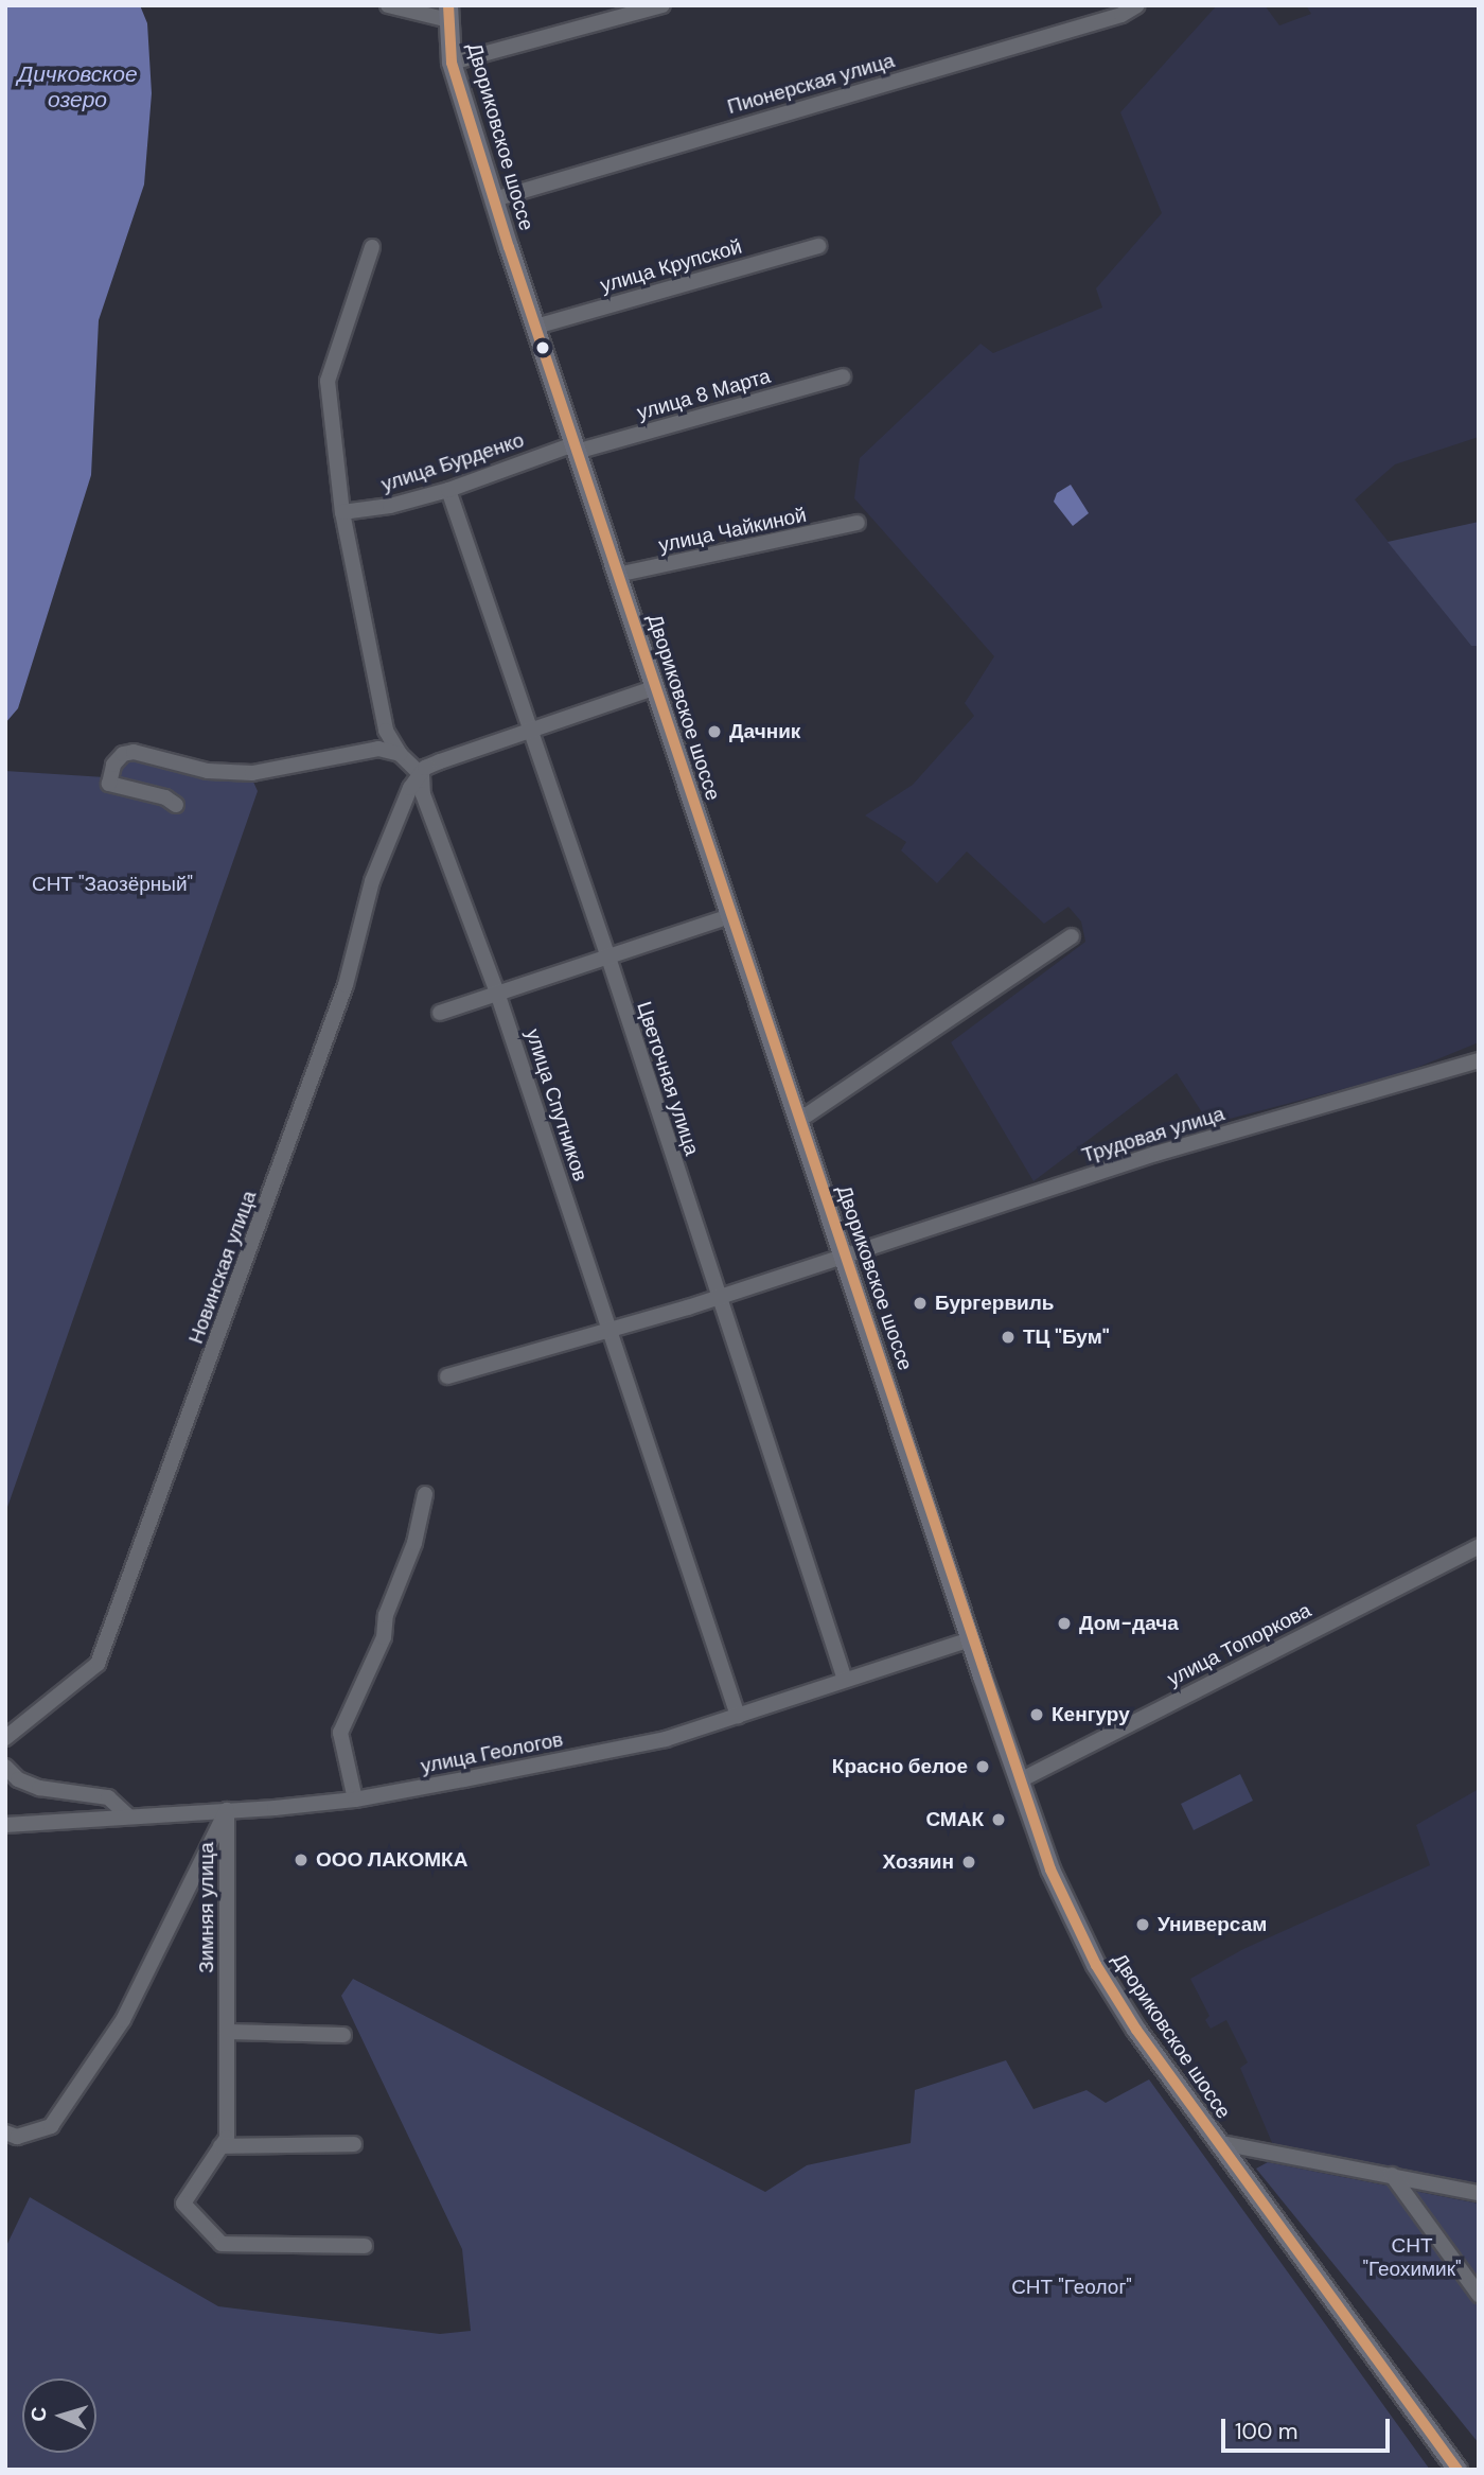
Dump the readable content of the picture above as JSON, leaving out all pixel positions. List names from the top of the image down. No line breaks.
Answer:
{"streets":{"main road":["Двориковское шоссе"],"street":["Пионерская улица","улица Крупской","улица 8 Марта","улица Бурденко","улица Чайкиной","Цветочная улица","улица Спутников","Трудовая улица","Новинская улица","улица Топоркова","улица Геологов","Зимняя улица"]},"crossings":[["Пионерская улица","Двориковское шоссе"],["Двориковское шоссе","улица Крупской"],["Двориковское шоссе","улица 8 Марта"],["Двориковское шоссе","улица Бурденко"],["Двориковское шоссе","улица Чайкиной"],["Двориковское шоссе","Трудовая улица"],["Двориковское шоссе","улица Топоркова"],["Двориковское шоссе","улица Геологов"],["улица 8 Марта","улица Бурденко"],["улица Бурденко","Цветочная улица"],["Цветочная улица","Трудовая улица"],["Цветочная улица","улица Геологов"],["улица Спутников","Трудовая улица"],["улица Спутников","Новинская улица"],["улица Спутников","улица Геологов"],["улица Геологов","Зимняя улица"]],"water":["Дичковское озеро"],"parks":["СНТ \"Заозёрный\"","СНТ \"Геохимик\"","СНТ \"Геолог\""],"places":["Дачник","Бургервиль","ТЦ \"Бум\"","Дом-дача","Кенгуру","Красно белое","СМАК","ООО ЛАКОМКА","Хозяин","Универсам"],"scale_bar":"100 m","north":"left"}
